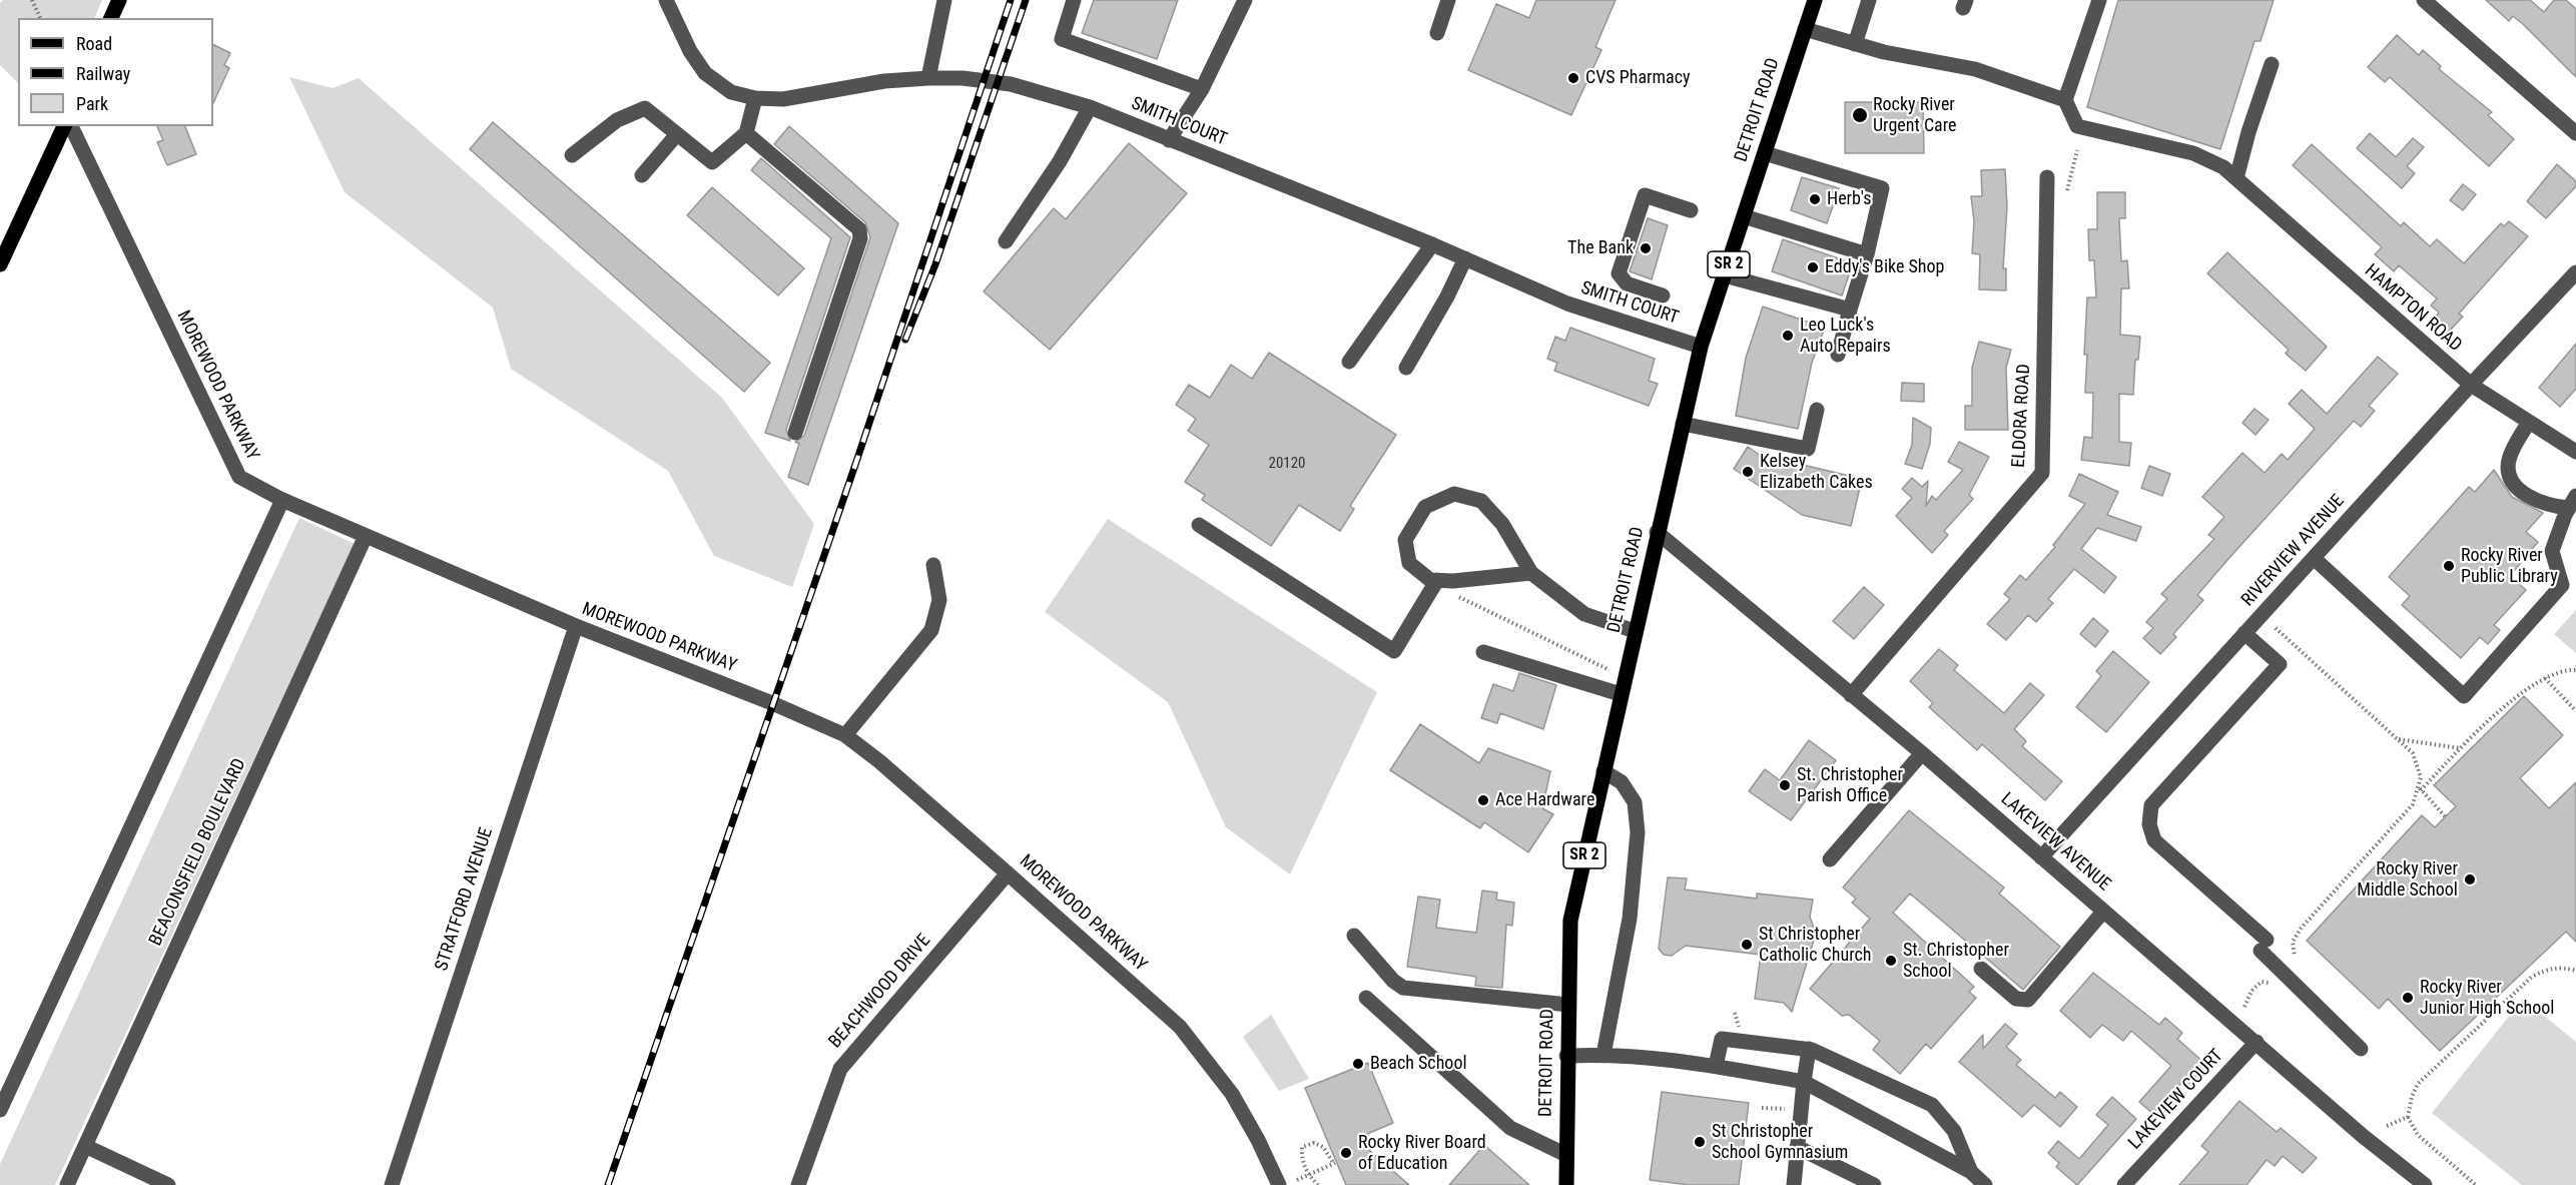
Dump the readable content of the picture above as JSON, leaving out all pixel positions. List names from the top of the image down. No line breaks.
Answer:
{"streets":{"main road":["DETROIT ROAD","SR 2"],"street":["SMITH COURT","HAMPTON ROAD","MOREWOOD PARKWAY","ELDORA ROAD","RIVERVIEW AVENUE","LAKEVIEW AVENUE","BEACONSFIELD BOULEVARD","STRATFORD AVENUE","BEACHWOOD DRIVE","LAKEVIEW COURT"]},"crossings":[["DETROIT ROAD","SMITH COURT"],["DETROIT ROAD","LAKEVIEW AVENUE"],["HAMPTON ROAD","RIVERVIEW AVENUE"],["MOREWOOD PARKWAY","BEACONSFIELD BOULEVARD"],["MOREWOOD PARKWAY","STRATFORD AVENUE"],["MOREWOOD PARKWAY","BEACHWOOD DRIVE"],["ELDORA ROAD","LAKEVIEW AVENUE"],["RIVERVIEW AVENUE","LAKEVIEW AVENUE"],["LAKEVIEW AVENUE","LAKEVIEW COURT"]],"places":["CVS Pharmacy","Rocky River Urgent Care","Herb's","The Bank","Eddy's Bike Shop","Leo Luck's Auto Repairs","Kelsey Elizabeth Cakes","Rocky River Public Library","St. Christopher Parish Office","Ace Hardware","Rocky River Middle School","St Christopher Catholic Church","St. Christopher School","Rocky River Junior High School","Beach School","St Christopher School Gymnasium","Rocky River Board of Education"],"house_numbers":["20120"],"legend":["Road","Railway","Park"]}
